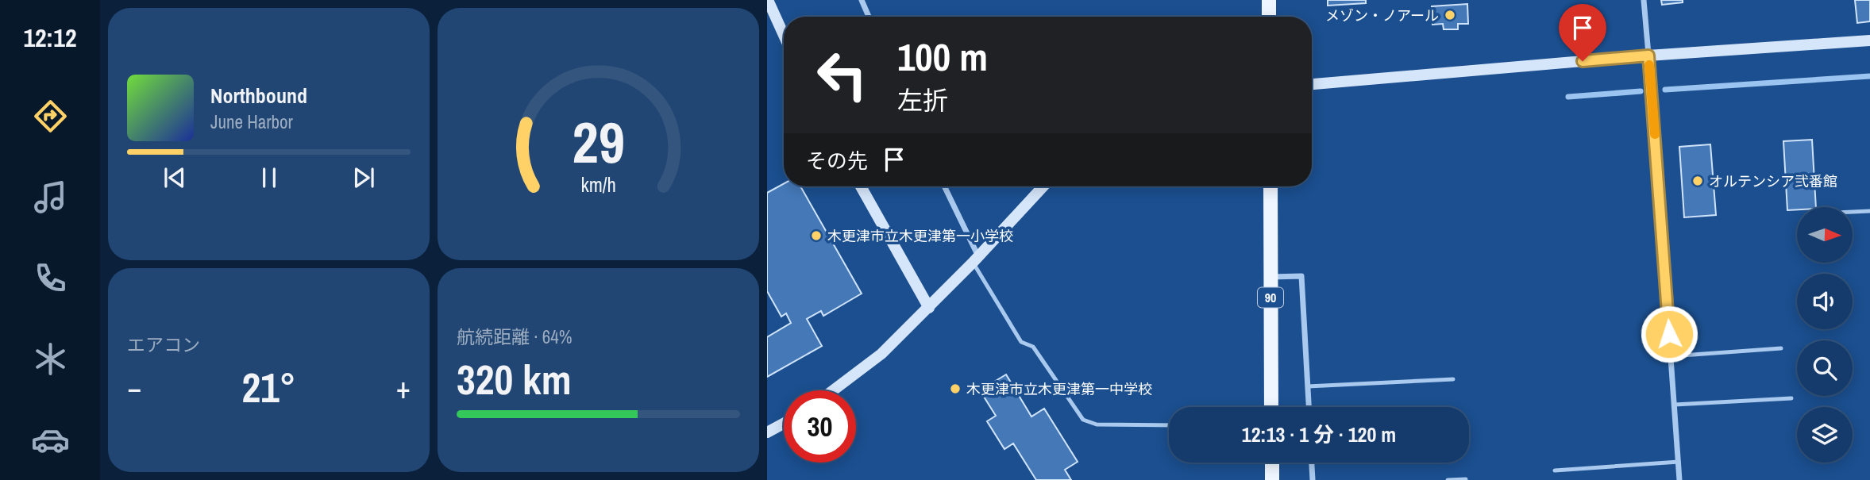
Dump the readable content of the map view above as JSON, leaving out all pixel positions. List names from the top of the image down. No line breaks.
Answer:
{"streets":{"main road":["90"]},"places":["メゾン・ノアール","オルテンシア弐番館","木更津市立木更津第一小学校","木更津市立木更津第一中学校"],"north":"right","page":{"tabs":"12:12","turn":["100 m","左折"],"song":["Northbound","June Harbor"],"then":"その先","tile":["エアコン",["航続距離 · 64%","320 km"]],"heat":["−","21°","+"],"limit":"30","trip":"12:13 · 1 分 · 120 m","gauge":["29","km/h"]}}
